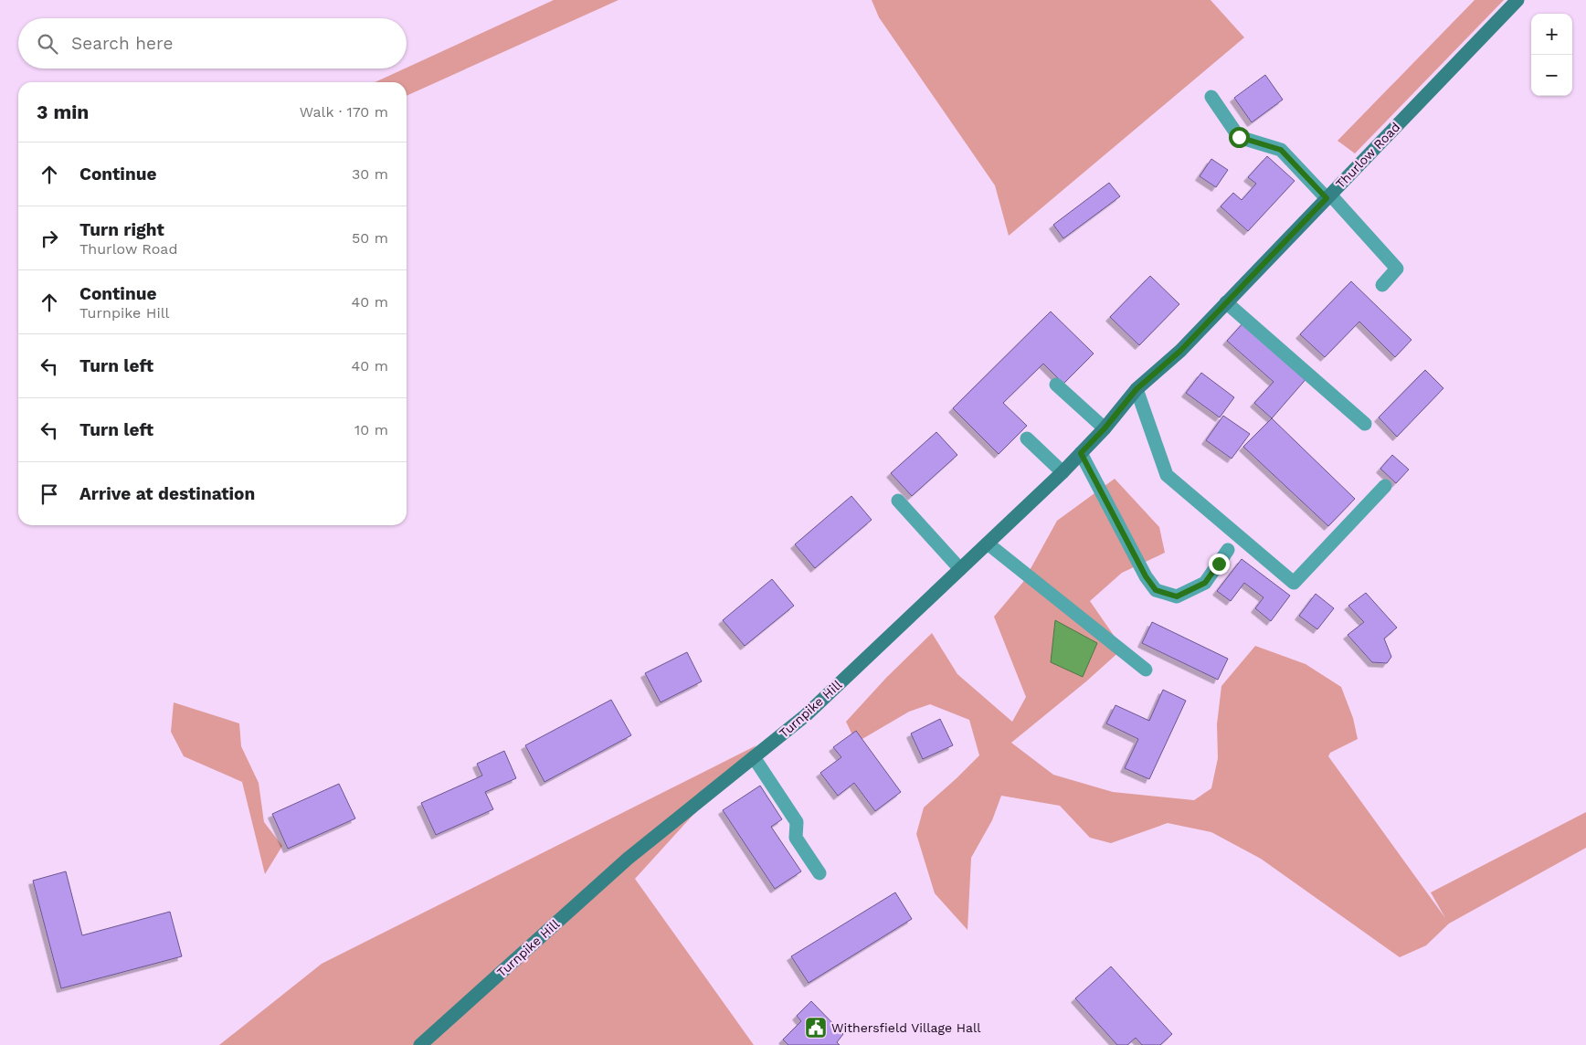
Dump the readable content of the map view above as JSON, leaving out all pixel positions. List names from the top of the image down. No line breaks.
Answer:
{"streets":{"street":["Thurlow Road","Turnpike Hill"]},"crossings":[["Thurlow Road","Turnpike Hill"]],"places":{"public building":["Withersfield Village Hall"]},"page":{"map_buttons":["+","−"],"search":"Search here","heading":["3 min","Walk · 170 m"],"list":[["Continue","30 m"],["Turn right","Thurlow Road","50 m"],["Continue","Turnpike Hill","40 m"],["Turn left","40 m"],["Turn left","10 m"],"Arrive at destination"]}}
